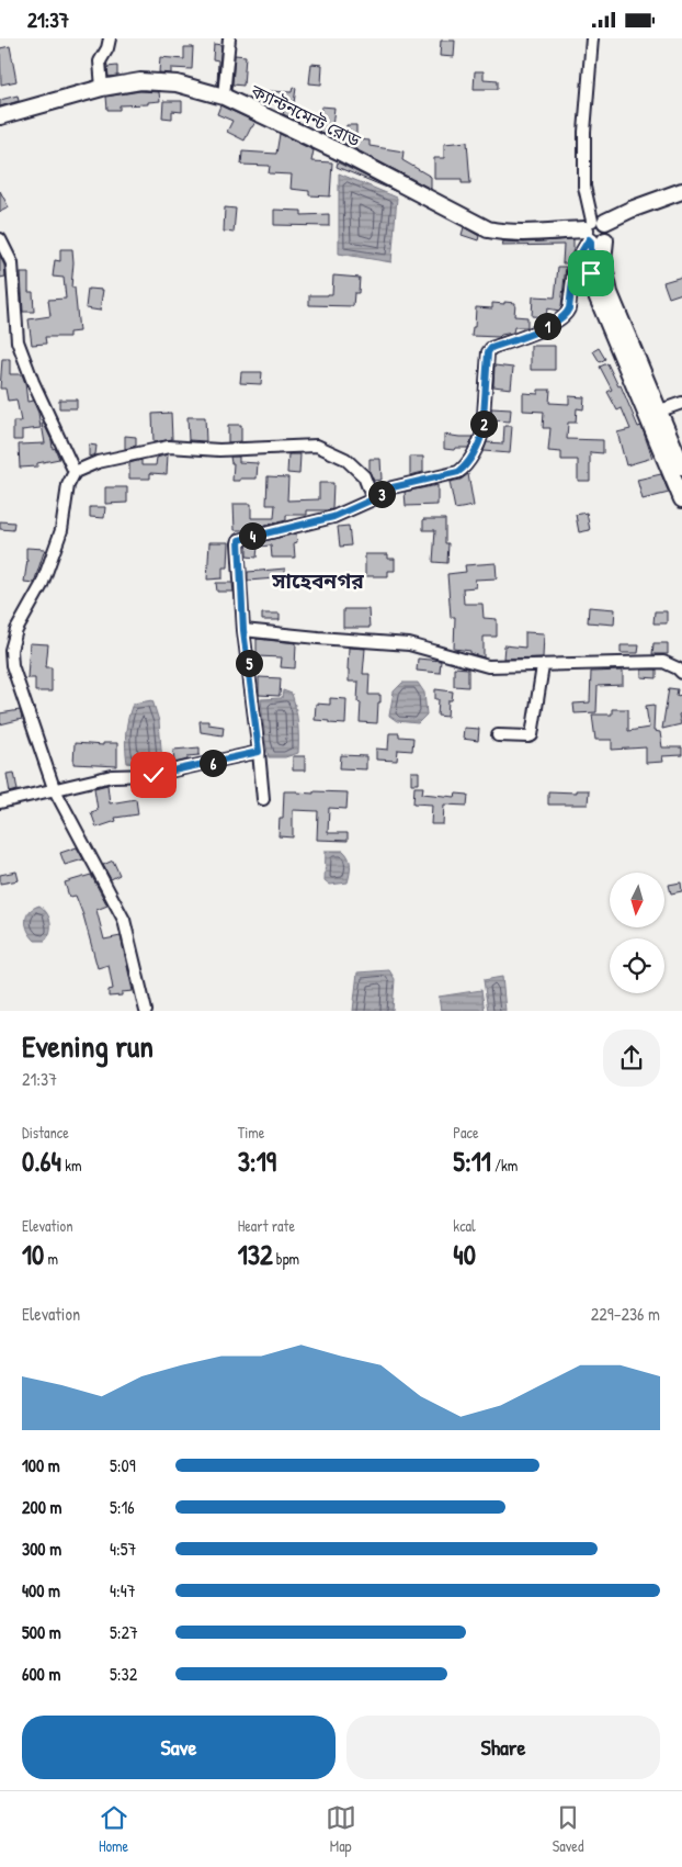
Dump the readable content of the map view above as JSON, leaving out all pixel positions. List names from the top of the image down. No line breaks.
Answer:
{"streets":{"main road":["ক্যান্টনমেন্ট রোড"]},"districts":["সাহেবনগর"],"north":"bottom","page":{"status":"21:37","pins":["1","2","3","4","5","6"],"heading":["Evening run","21:37"],"stats":[["Distance","0.64 km"],["Time","3:19"],["Pace","5:11 /km"],["Elevation","10 m"],["Heart rate","132 bpm"],["kcal","40"]],"chart":["Elevation","229–236 m"],"list":[{"name":"100 m","note":"5:09"},{"name":"200 m","note":"5:16"},{"name":"300 m","note":"4:57"},{"name":"400 m","note":"4:47"},{"name":"500 m","note":"5:27"},{"name":"600 m","note":"5:32"}],"buttons":["Save","Share"],"tabs":["Home","Map","Saved"]}}
